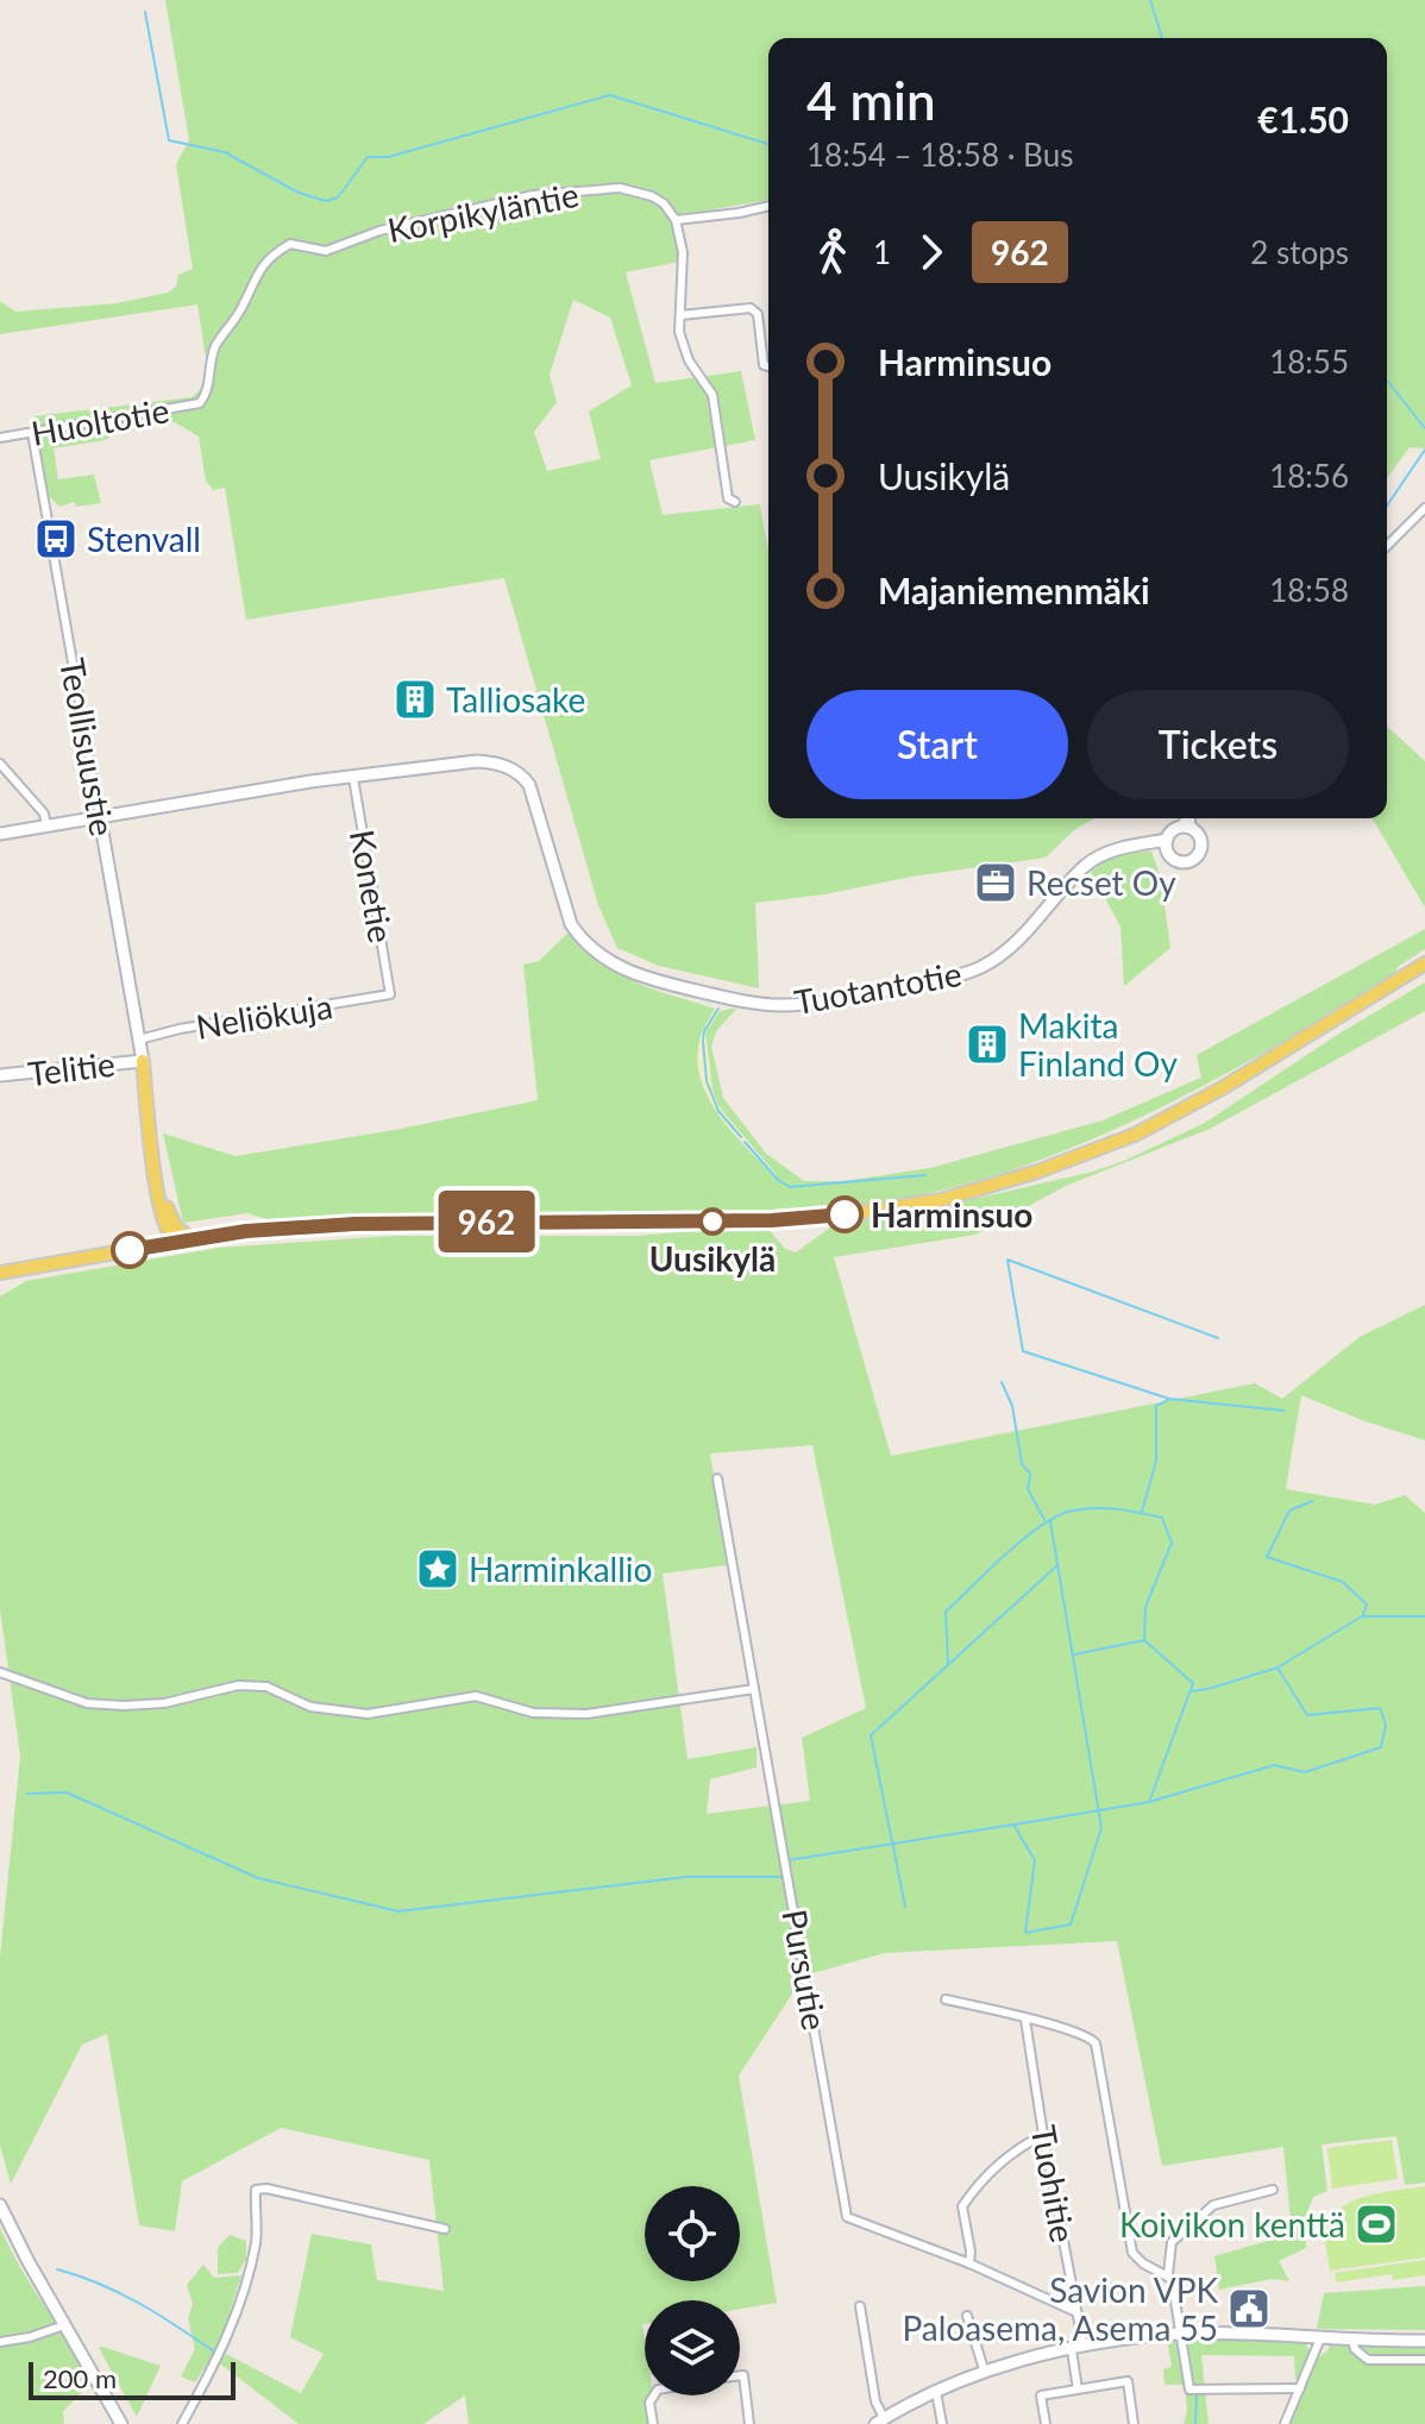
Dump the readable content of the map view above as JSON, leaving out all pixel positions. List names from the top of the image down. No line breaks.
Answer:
{"streets":{"street":["Korpikyläntie","Huoltotie","Teollisuustie","Konetie","Tuotantotie","Neliökuja","Telitie","Pursutie","Tuohitie"]},"crossings":[["Korpikyläntie","Huoltotie"],["Huoltotie","Teollisuustie"],["Teollisuustie","Tuotantotie"],["Teollisuustie","Neliökuja"],["Teollisuustie","Telitie"],["Konetie","Tuotantotie"],["Konetie","Neliökuja"],["Pursutie","Tuohitie"]],"places":{"bus stop":["Stenvall"],"building":["Talliosake","Makita Finland Oy"],"office":["Recset Oy"],"other":["Harminsuo","Uusikylä"],"place":["Harminkallio"],"sports":["Koivikon kenttä"],"public building":["Savion VPK Paloasema, Asema 55"]},"lines":["bus line 962"],"scale_bar":"200 m","page":{"on_map":"962","heading":["4 min","18:54 – 18:58 · Bus","€1.50"],"legs":["1","962","2 stops"],"list":[{"name":"Harminsuo","value":"18:55"},{"name":"Uusikylä","value":"18:56"},{"name":"Majaniemenmäki","value":"18:58"}],"buttons":["Start","Tickets"],"scale":"200 m"}}
